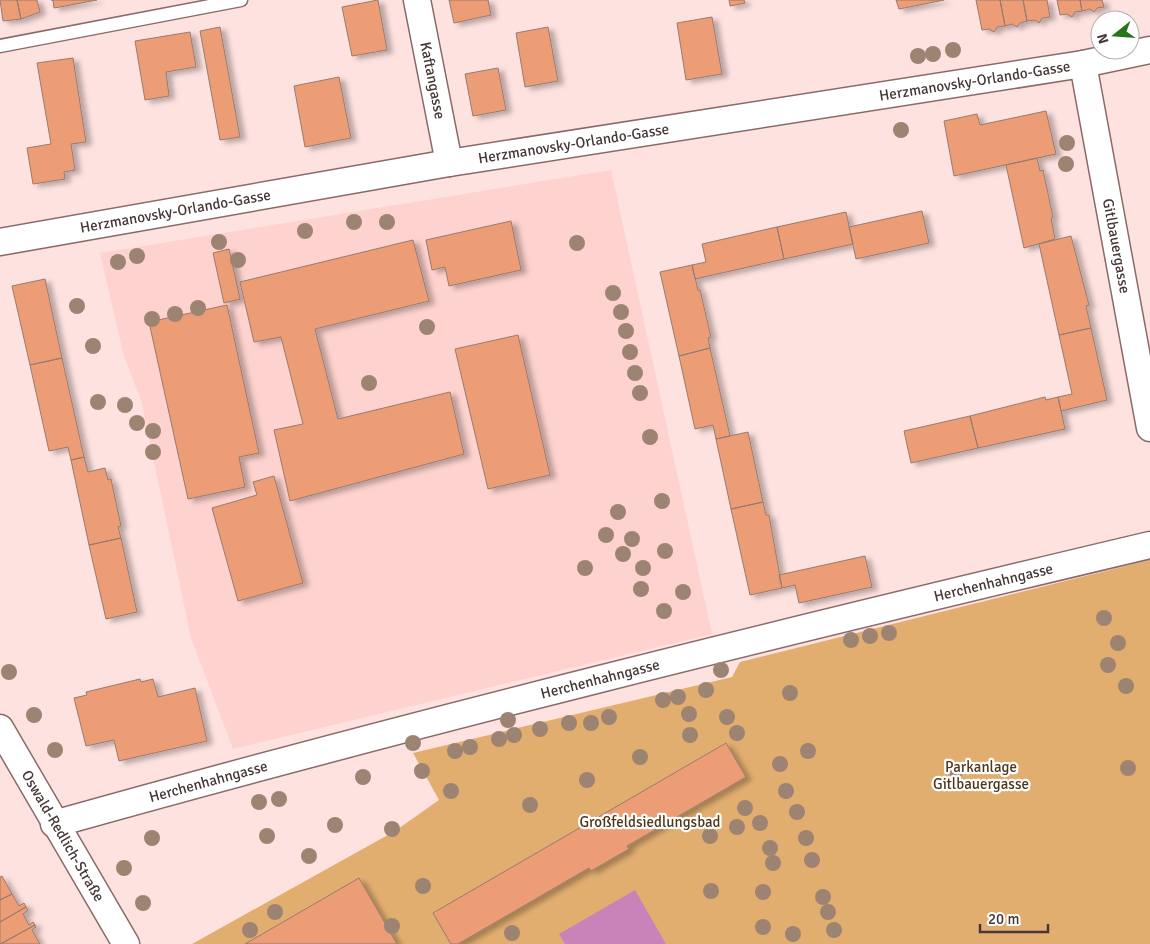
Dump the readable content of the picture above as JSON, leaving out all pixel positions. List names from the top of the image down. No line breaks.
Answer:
{"streets":{"street":["Kaftangasse","Herzmanovsky-Orlando-Gasse","Gitlbauergasse","Herchenhahngasse","Oswald-Redlich-Straße"]},"crossings":[["Kaftangasse","Herzmanovsky-Orlando-Gasse"],["Herzmanovsky-Orlando-Gasse","Gitlbauergasse"],["Herchenhahngasse","Oswald-Redlich-Straße"]],"parks":["Parkanlage Gitlbauergasse","Großfeldsiedlungsbad"],"scale_bar":"20 m","north":"left"}
